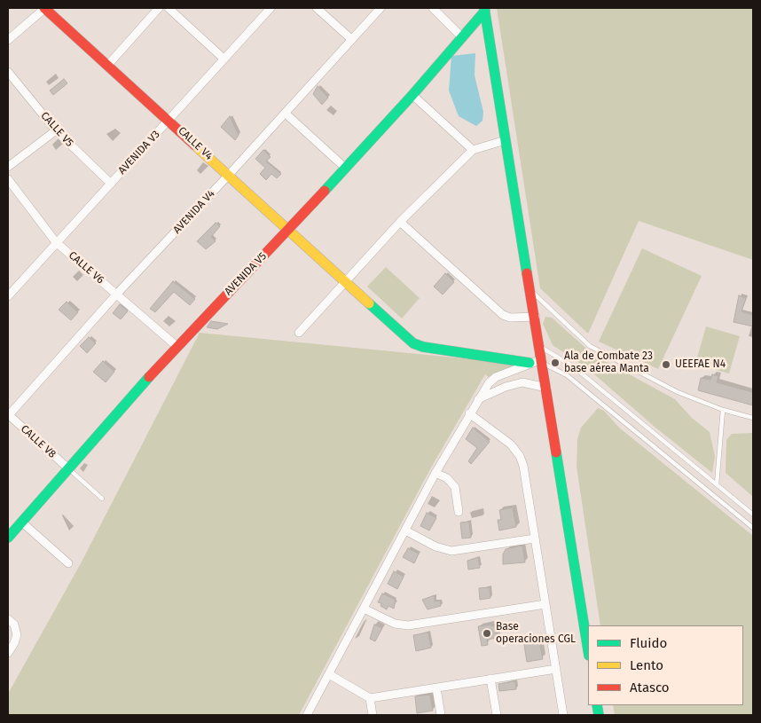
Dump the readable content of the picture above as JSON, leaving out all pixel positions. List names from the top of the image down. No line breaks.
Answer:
{"streets":{"street":["CALLE V5","CALLE V4","AVENIDA V3","AVENIDA V4","CALLE V6","AVENIDA V5","CALLE V8"]},"crossings":[["CALLE V5","AVENIDA V3"],["CALLE V4","AVENIDA V3"],["CALLE V4","AVENIDA V4"],["CALLE V4","AVENIDA V5"],["AVENIDA V3","CALLE V6"],["AVENIDA V4","CALLE V6"],["AVENIDA V4","CALLE V8"],["CALLE V6","AVENIDA V5"],["AVENIDA V5","CALLE V8"]],"places":["Ala de Combate 23 base aérea Manta","UEEFAE N4","Base operaciones CGL"],"legend":["Fluido","Lento","Atasco"]}
